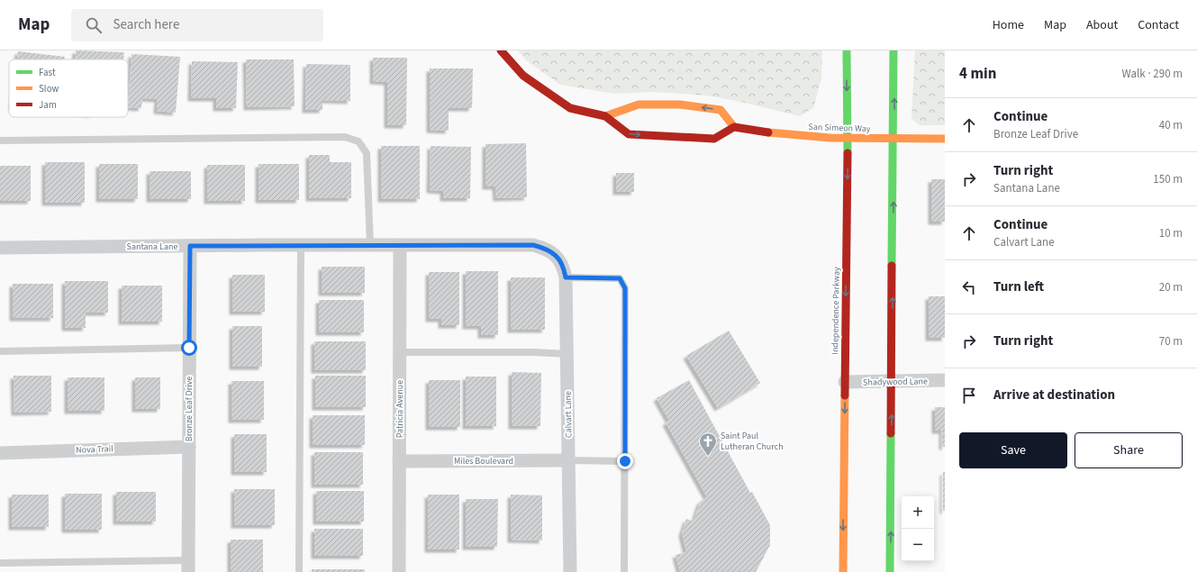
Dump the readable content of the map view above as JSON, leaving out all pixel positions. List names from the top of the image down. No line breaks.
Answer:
{"streets":{"main road":["San Simeon Way","Independence Parkway"],"street":["Santana Lane","Shadywood Lane","Bronze Leaf Drive","Patricia Avenue","Calvart Lane","Nova Trail","Miles Boulevard"]},"crossings":[["San Simeon Way","Independence Parkway"],["Santana Lane","Bronze Leaf Drive"],["Santana Lane","Patricia Avenue"],["Santana Lane","Calvart Lane"],["Independence Parkway","Shadywood Lane"],["Bronze Leaf Drive","Nova Trail"],["Patricia Avenue","Miles Boulevard"],["Calvart Lane","Miles Boulevard"]],"places":{"church":["Saint Paul Lutheran Church"]},"legend":["Fast","Slow","Jam"],"page":{"header":"Map","search":"Search here","nav":["Home","Map","About","Contact"],"heading":["4 min","Walk · 290 m"],"list":[["Continue","Bronze Leaf Drive","40 m"],["Turn right","Santana Lane","150 m"],["Continue","Calvart Lane","10 m"],["Turn left","20 m"],["Turn right","70 m"],"Arrive at destination"],"buttons":["Save","Share"],"map_buttons":["+","−"]}}
